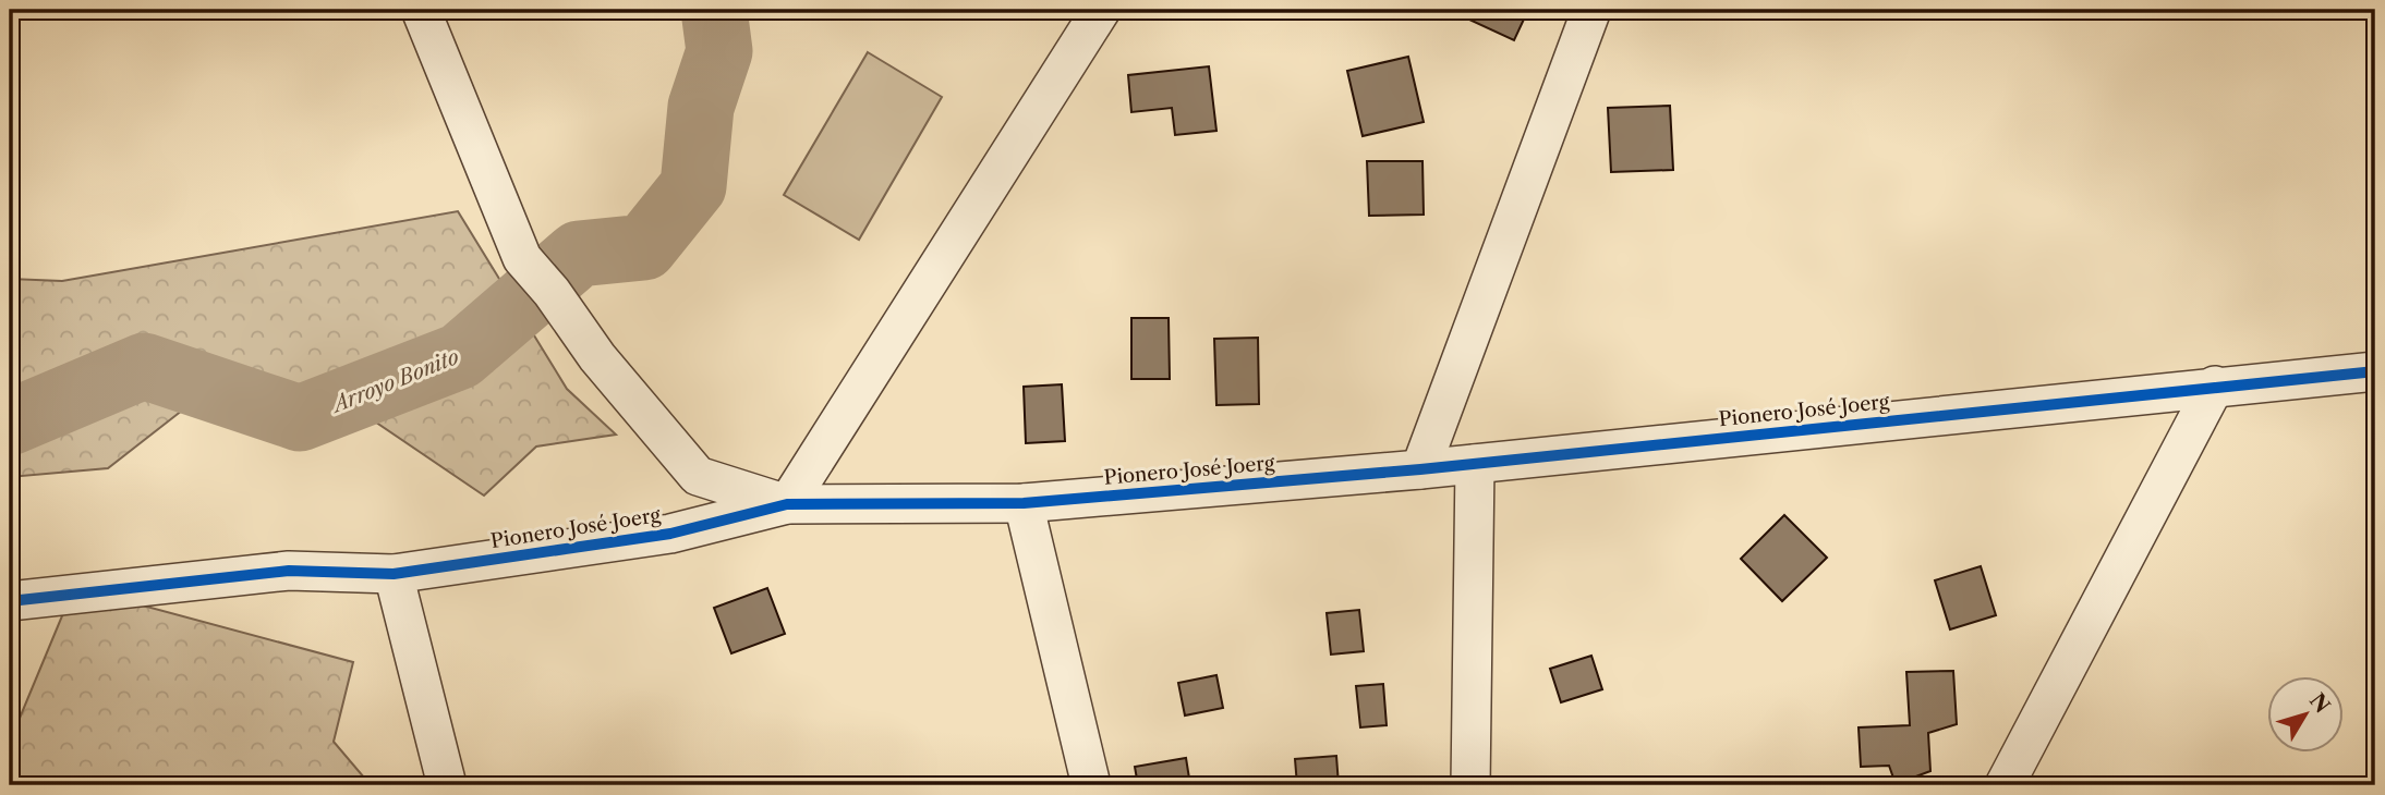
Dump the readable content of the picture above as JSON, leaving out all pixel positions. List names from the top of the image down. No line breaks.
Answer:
{"streets":{"street":["Pionero José Joerg"]},"water":["Arroyo Bonito"],"north":"top right"}
